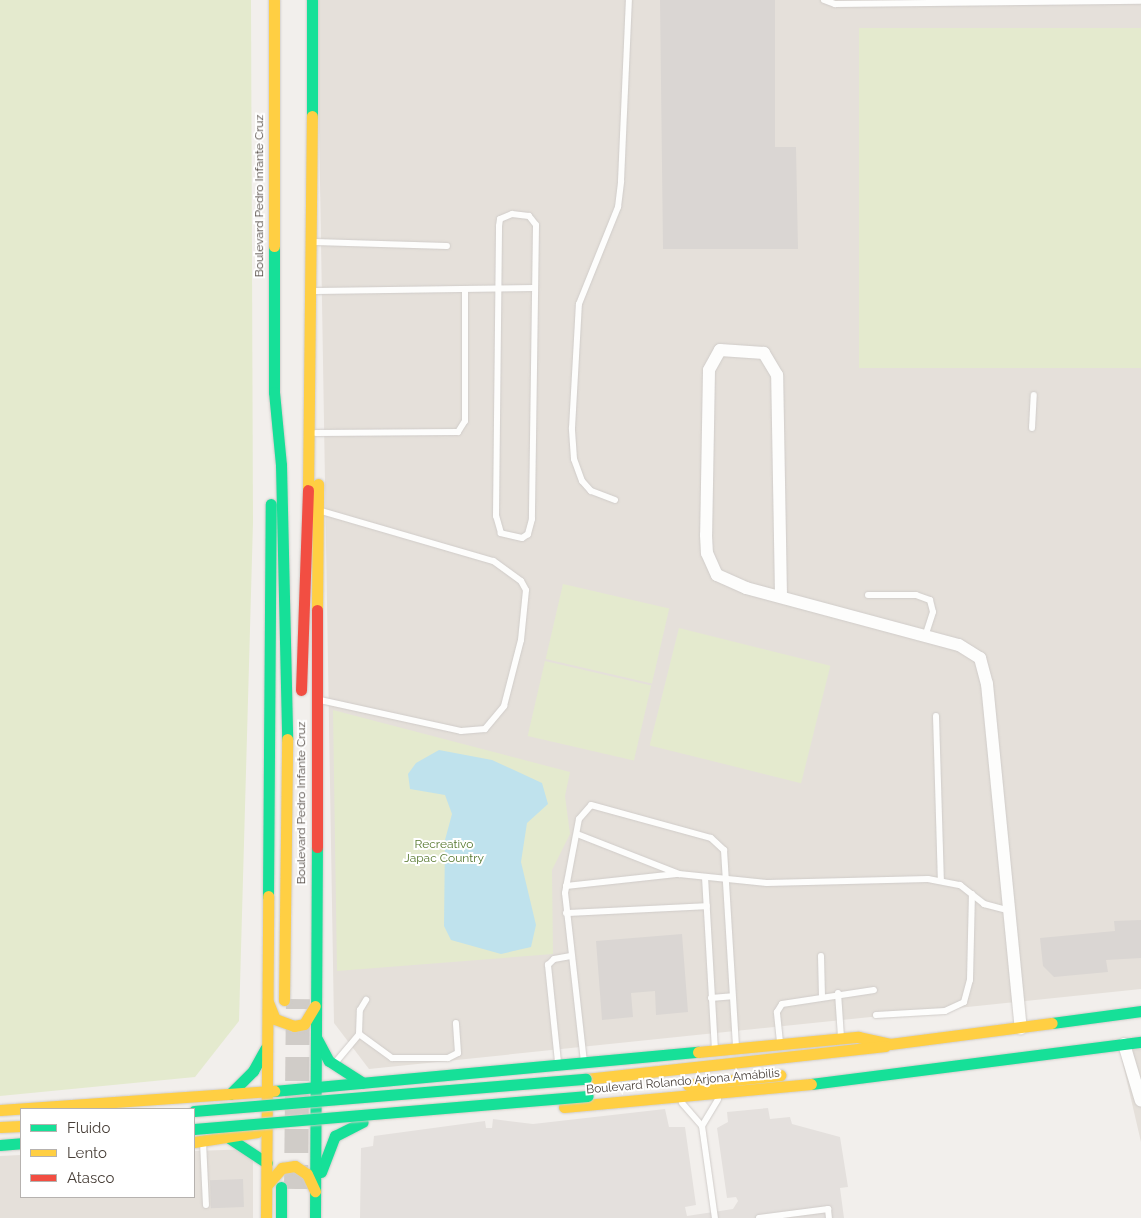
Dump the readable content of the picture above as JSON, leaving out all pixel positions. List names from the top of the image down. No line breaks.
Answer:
{"streets":{"main road":["Boulevard Pedro Infante Cruz","Boulevard Rolando Arjona Amábilis"]},"crossings":[["Boulevard Pedro Infante Cruz","Boulevard Rolando Arjona Amábilis"]],"parks":["Recreativo Japac Country"],"legend":["Fluido","Lento","Atasco"]}
